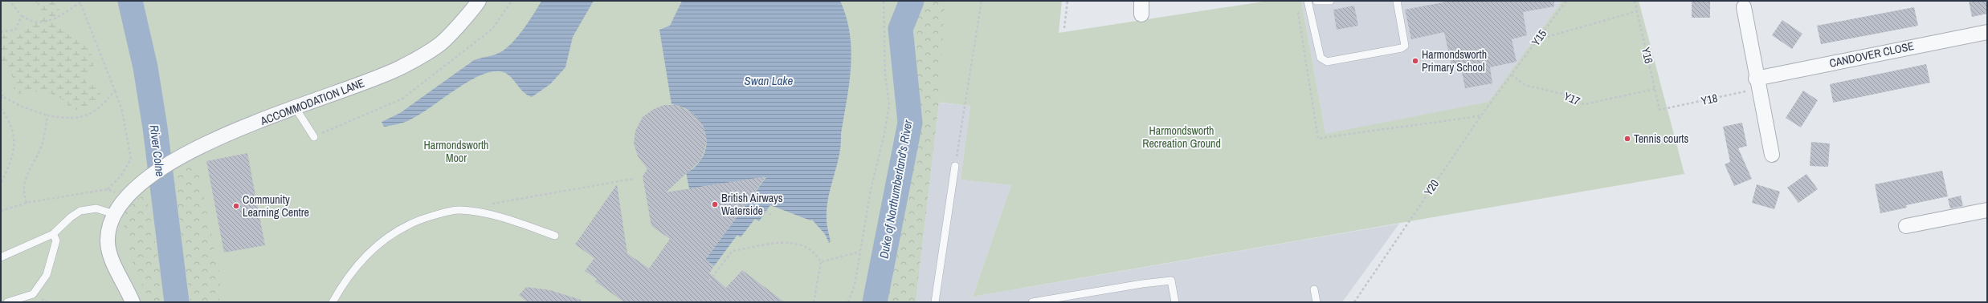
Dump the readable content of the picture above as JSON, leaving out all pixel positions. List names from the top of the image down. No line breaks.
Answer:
{"streets":{"street":["CANDOVER CLOSE","ACCOMMODATION LANE"],"path":["Y15","Y16","Y17","Y18","Y20"]},"crossings":[["Y15","Y17"],["Y15","Y20"],["CANDOVER CLOSE","Y18"],["Y16","Y17"],["Y16","Y18"],["Y17","Y20"]],"water":["Swan Lake","River Colne","Duke of Northumberland's River"],"parks":["Harmondsworth Recreation Ground","Harmondsworth Moor"],"places":["Harmondsworth Primary School","Tennis courts","British Airways Waterside","Community Learning Centre"]}
